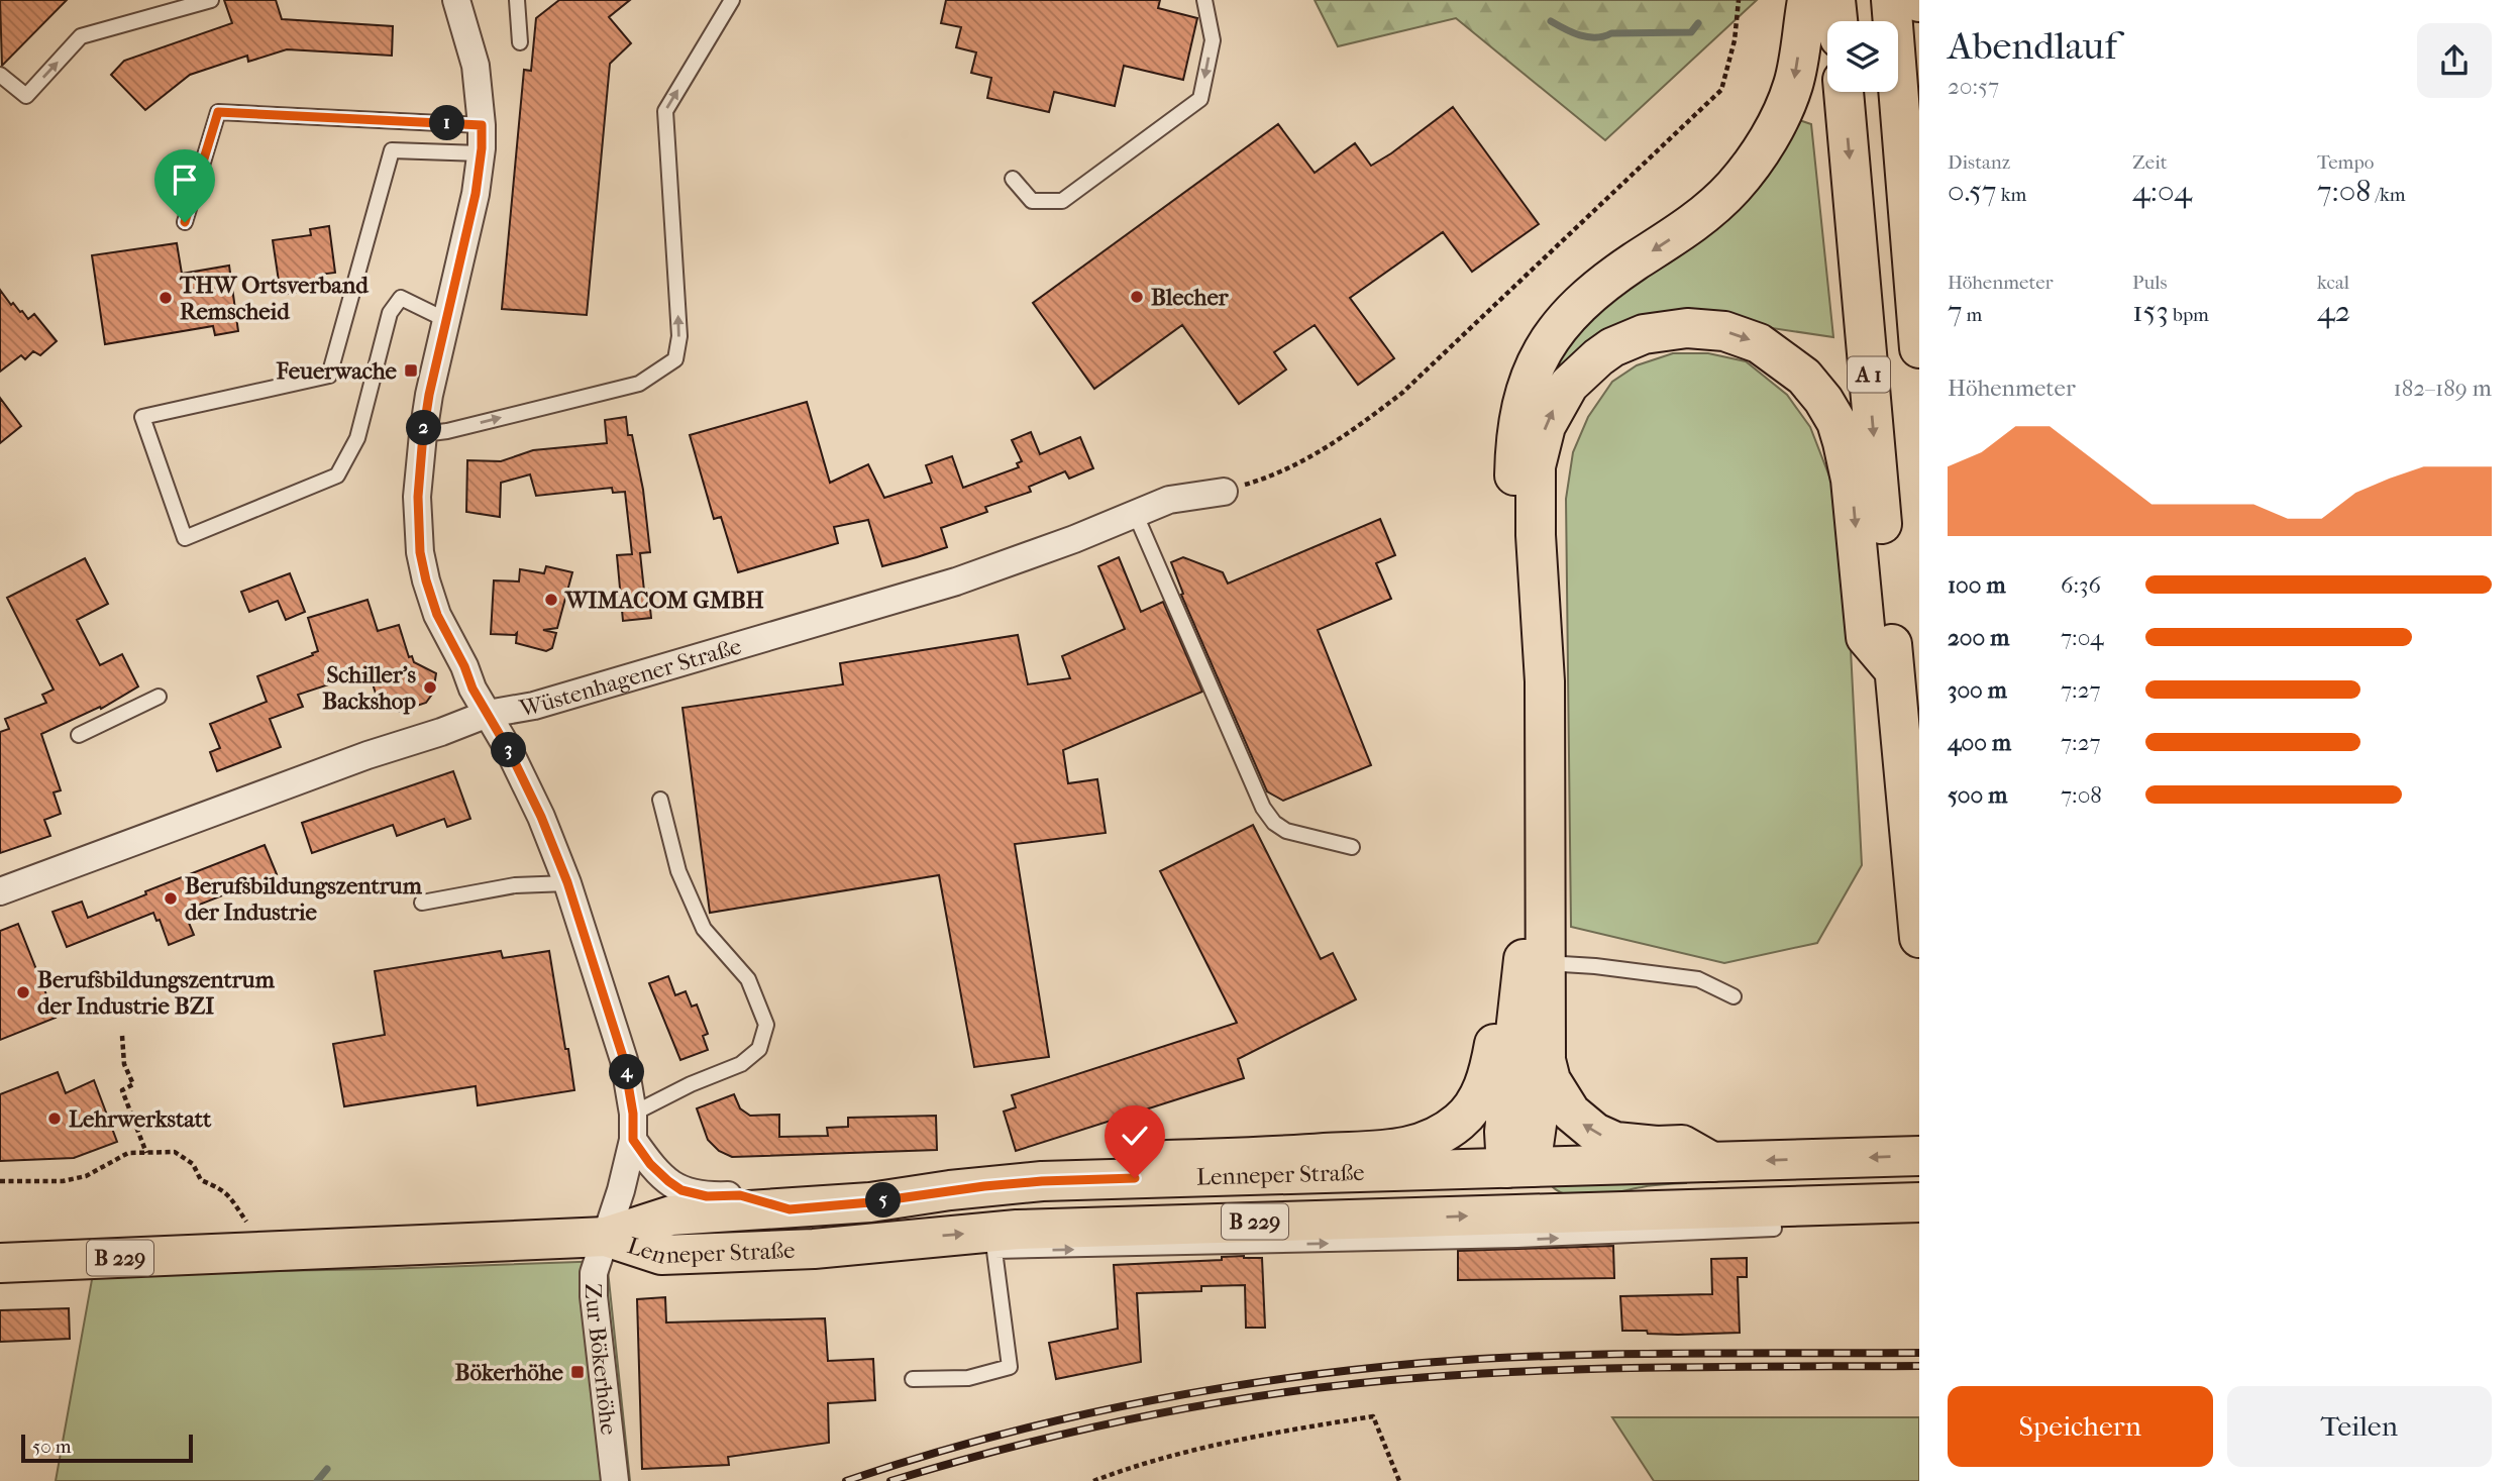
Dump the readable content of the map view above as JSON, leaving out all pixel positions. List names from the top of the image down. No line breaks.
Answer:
{"streets":{"main road":["A 1","Lenneper Straße","B 229"],"street":["Wüstenhagener Straße","Zur Bökerhöhe"]},"crossings":[["Lenneper Straße","Zur Bökerhöhe"]],"places":{"other":["Blecher","THW Ortsverband Remscheid","WIMACOM GMBH","Schiller's Backshop","Berufsbildungszentrum der Industrie","Berufsbildungszentrum der Industrie BZI","Lehrwerkstatt"],"transit":["Feuerwache","Bökerhöhe"]},"scale_bar":"50 m","page":{"heading":["Abendlauf","20:57"],"pins":["1","2","3","4","5"],"stats":[["Distanz","0.57 km"],["Zeit","4:04"],["Tempo","7:08 /km"],["Höhenmeter","7 m"],["Puls","153 bpm"],["kcal","42"]],"chart":["Höhenmeter","182–189 m"],"list":[{"name":"100 m","note":"6:36"},{"name":"200 m","note":"7:04"},{"name":"300 m","note":"7:27"},{"name":"400 m","note":"7:27"},{"name":"500 m","note":"7:08"}],"buttons":["Speichern","Teilen"],"scale":"50 m"}}
